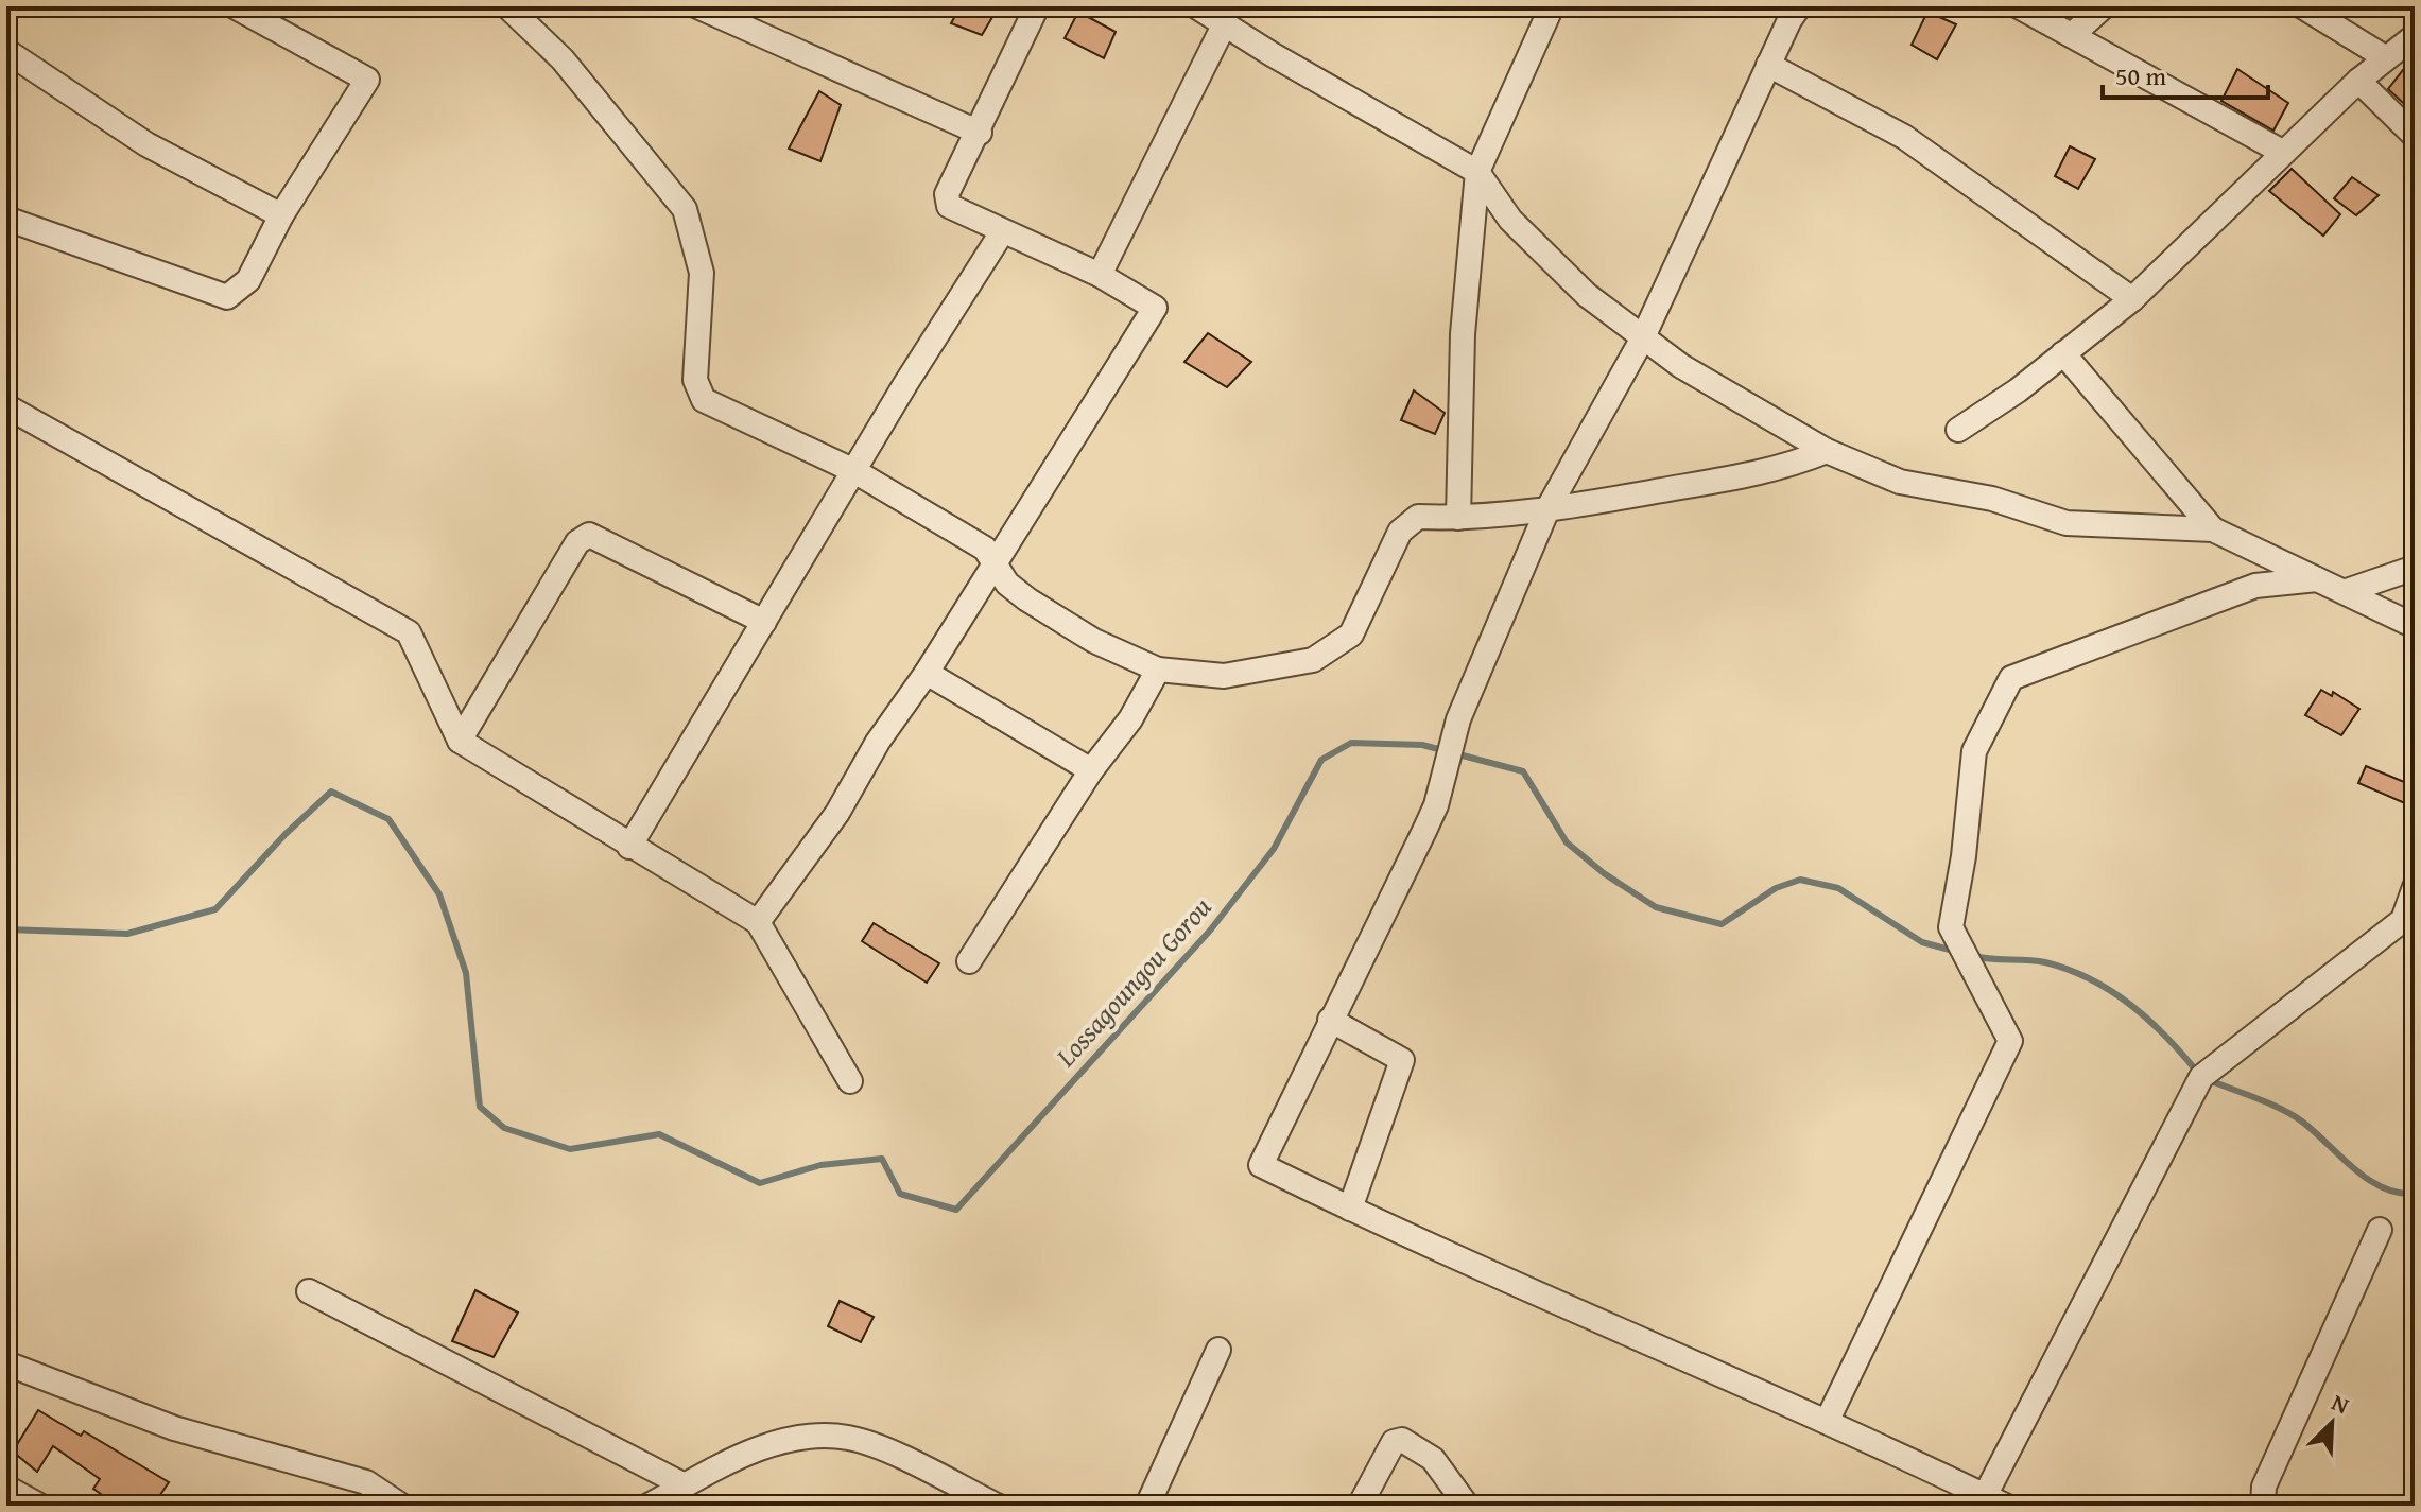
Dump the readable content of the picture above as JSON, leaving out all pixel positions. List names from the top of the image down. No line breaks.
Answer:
{"water":["Lossagoungou Gorou"],"scale_bar":"50 m","north":"top right"}
